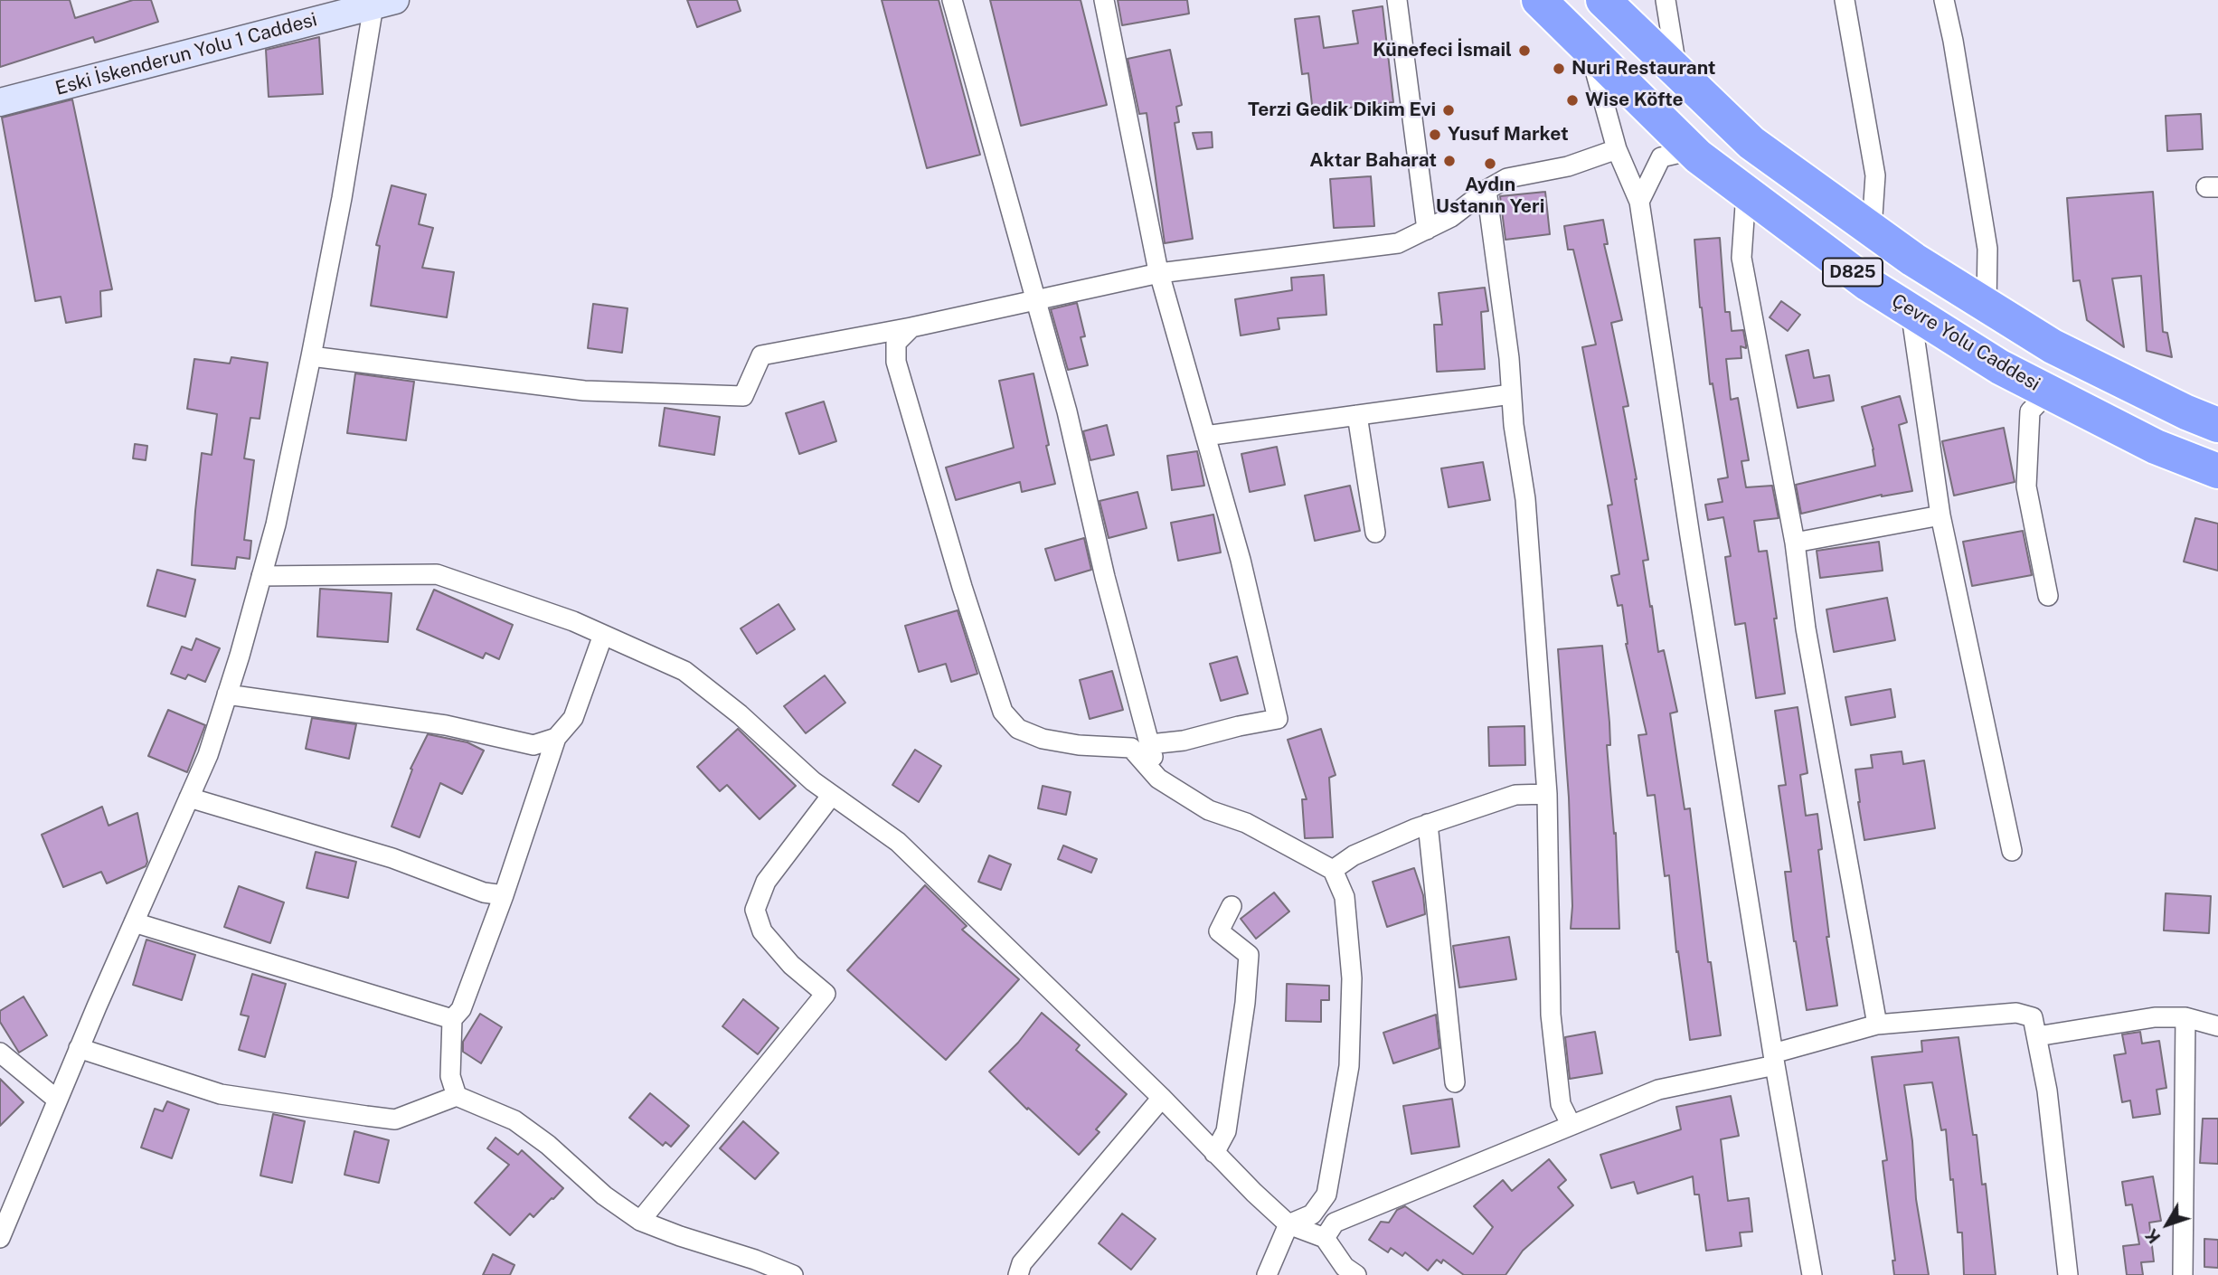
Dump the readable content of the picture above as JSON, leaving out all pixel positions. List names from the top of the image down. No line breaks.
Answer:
{"streets":{"highway":["D825","Çevre Yolu Caddesi"],"street":["Eski İskenderun Yolu 1 Caddesi"]},"places":["Künefeci İsmail","Nuri Restaurant","Wise Köfte","Terzi Gedik Dikim Evi","Yusuf Market","Aktar Baharat","Aydın Ustanın Yeri"],"north":"bottom left"}
